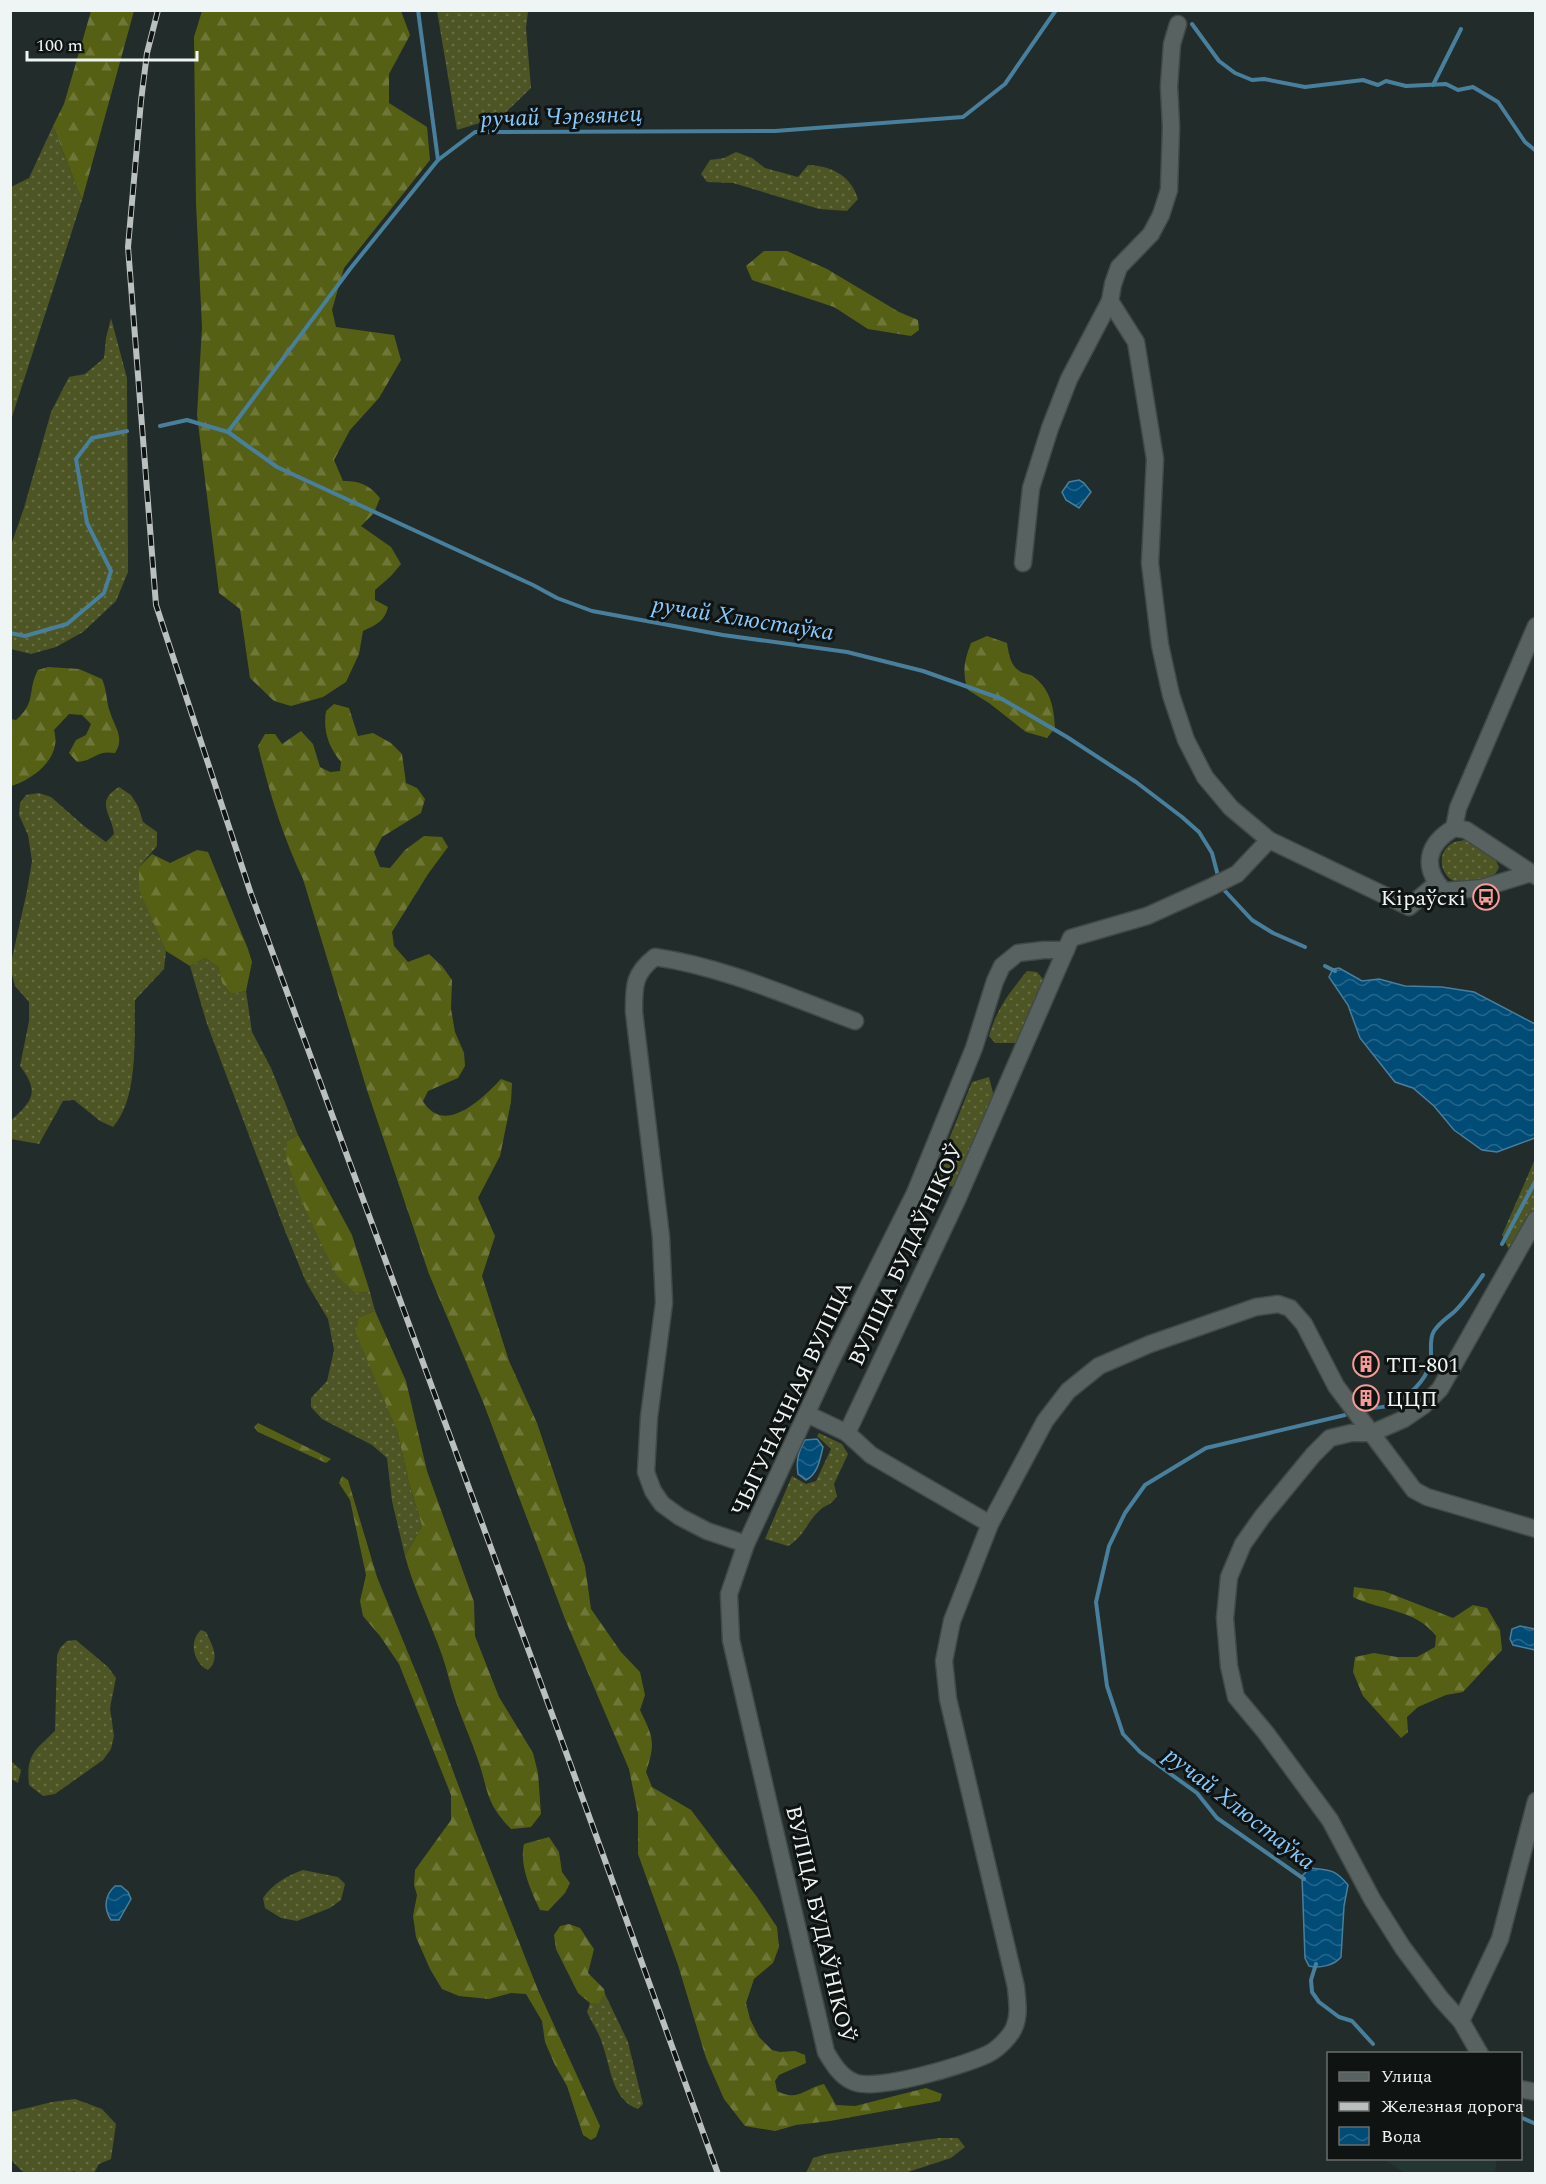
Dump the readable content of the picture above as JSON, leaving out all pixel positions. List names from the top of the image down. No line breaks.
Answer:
{"streets":{"street":["ВУЛІЦА БУДАЎНІКОЎ","ЧЫГУНАЧНАЯ ВУЛІЦА"]},"crossings":[["ВУЛІЦА БУДАЎНІКОЎ","ЧЫГУНАЧНАЯ ВУЛІЦА"]],"water":["ручай Чэрвянец","ручай Хлюстаўка"],"places":{"bus stop":["Кіраўскі"],"building":["ТП-801","ЦЦП"]},"legend":["Улица","Железная дорога","Вода"],"scale_bar":"100 m"}
